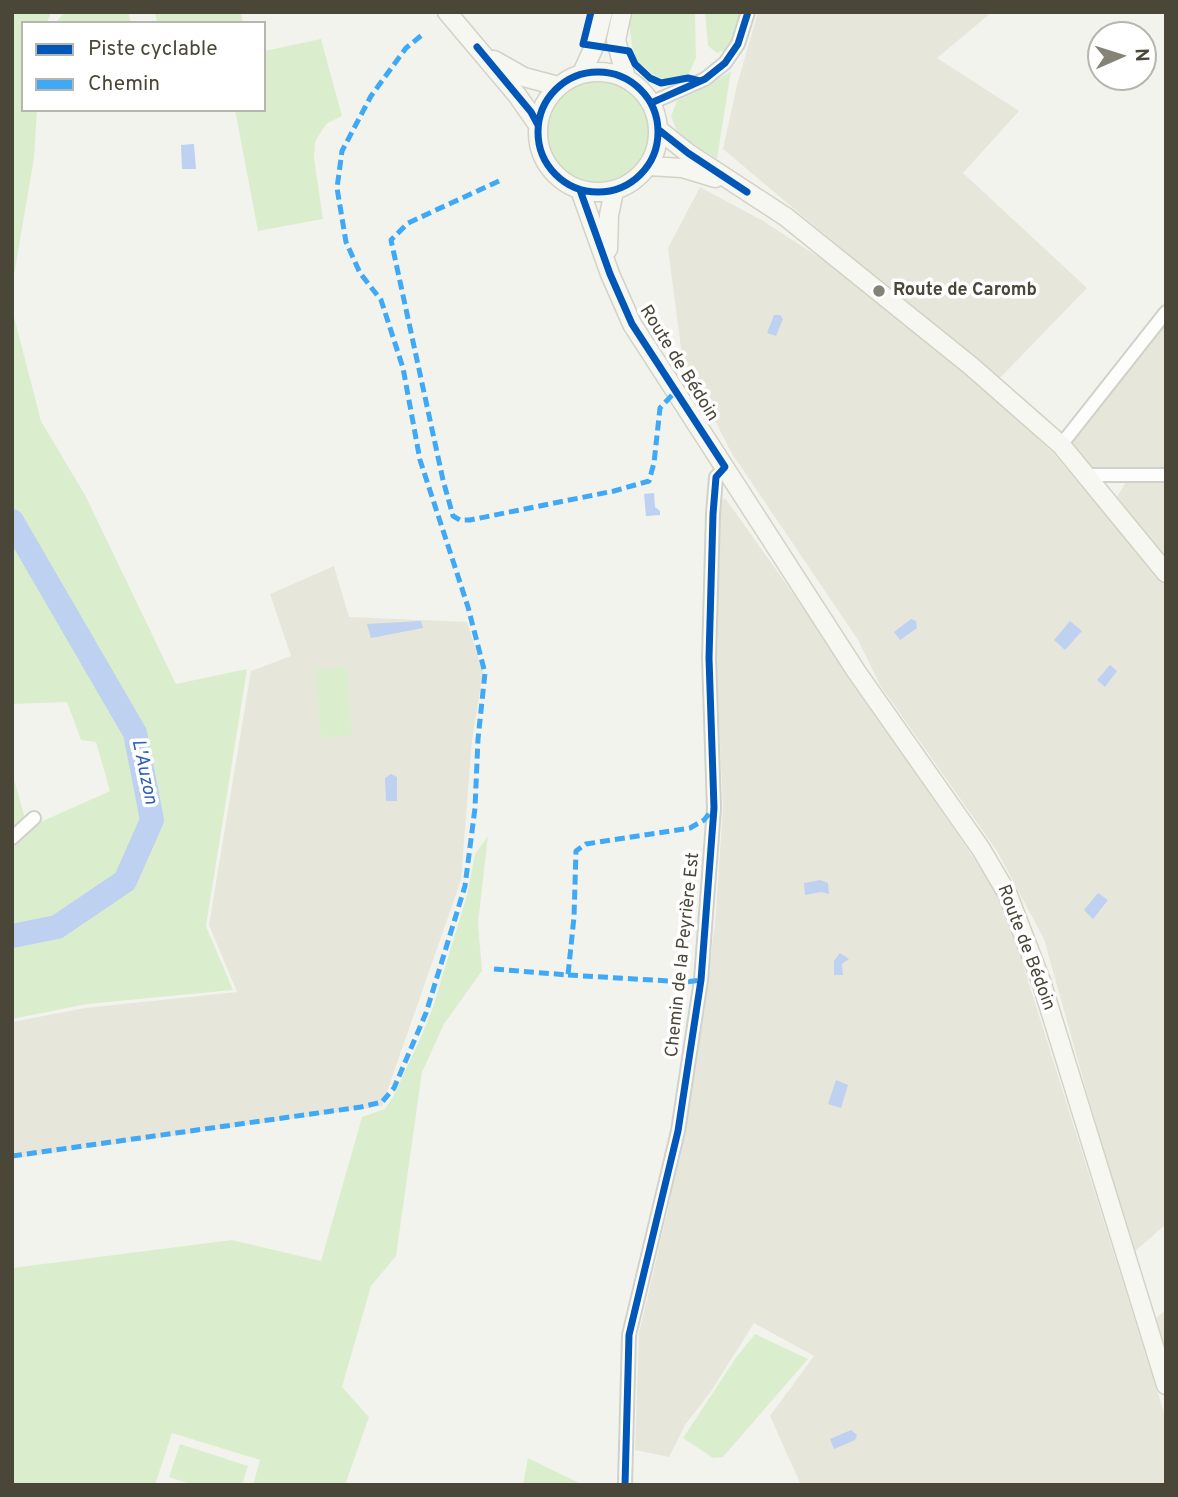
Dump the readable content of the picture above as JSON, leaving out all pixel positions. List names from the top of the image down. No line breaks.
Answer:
{"streets":{"main road":["Route de Bédoin"],"street":["Chemin de la Peyrière Est"]},"crossings":[["Route de Bédoin","Chemin de la Peyrière Est"]],"water":["L'Auzon"],"places":["Route de Caromb"],"legend":["Piste cyclable","Chemin"],"north":"right"}
